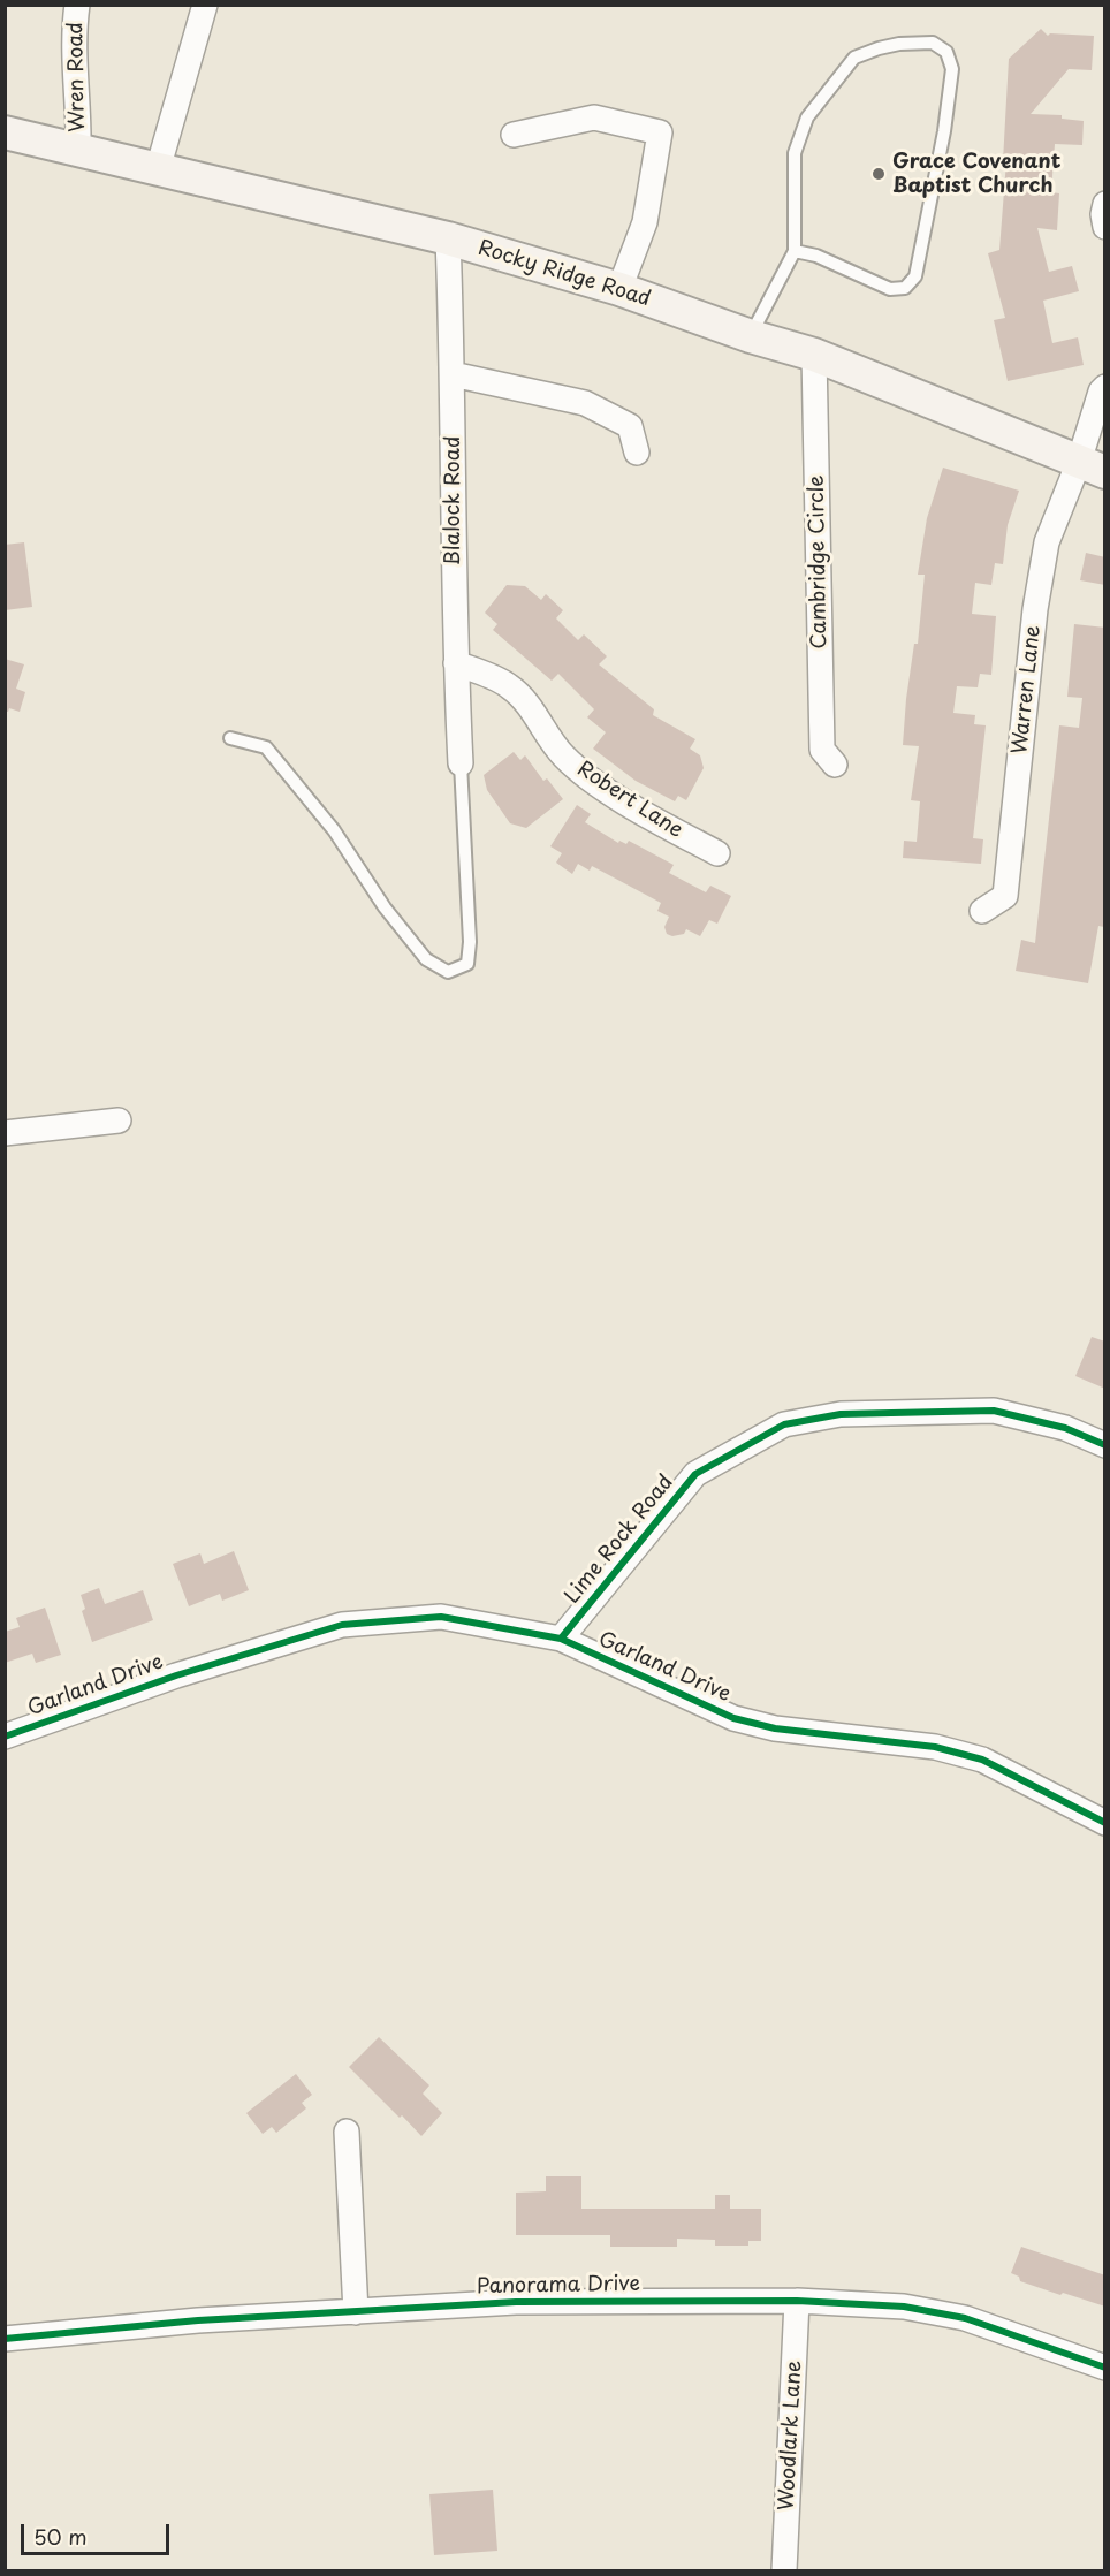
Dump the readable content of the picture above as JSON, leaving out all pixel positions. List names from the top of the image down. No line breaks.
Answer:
{"streets":{"main road":["Rocky Ridge Road"],"street":["Wren Road","Blalock Road","Cambridge Circle","Warren Lane","Robert Lane","Lime Rock Road","Garland Drive","Panorama Drive","Woodlark Lane"]},"crossings":[["Wren Road","Rocky Ridge Road"],["Rocky Ridge Road","Blalock Road"],["Rocky Ridge Road","Cambridge Circle"],["Rocky Ridge Road","Warren Lane"],["Blalock Road","Robert Lane"],["Lime Rock Road","Garland Drive"],["Panorama Drive","Woodlark Lane"]],"places":["Grace Covenant Baptist Church"],"scale_bar":"50 m"}
